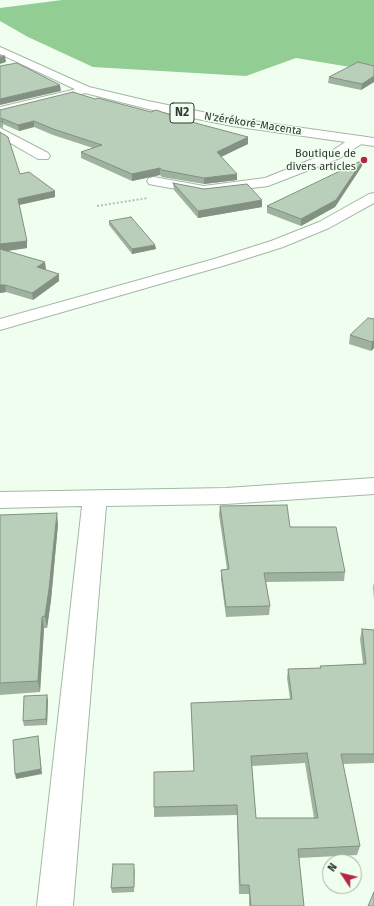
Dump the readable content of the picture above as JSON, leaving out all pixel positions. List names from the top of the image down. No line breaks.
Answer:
{"streets":{"main road":["N2","N'zérékoré-Macenta"]},"places":["Boutique de divers articles"],"north":"top left"}
